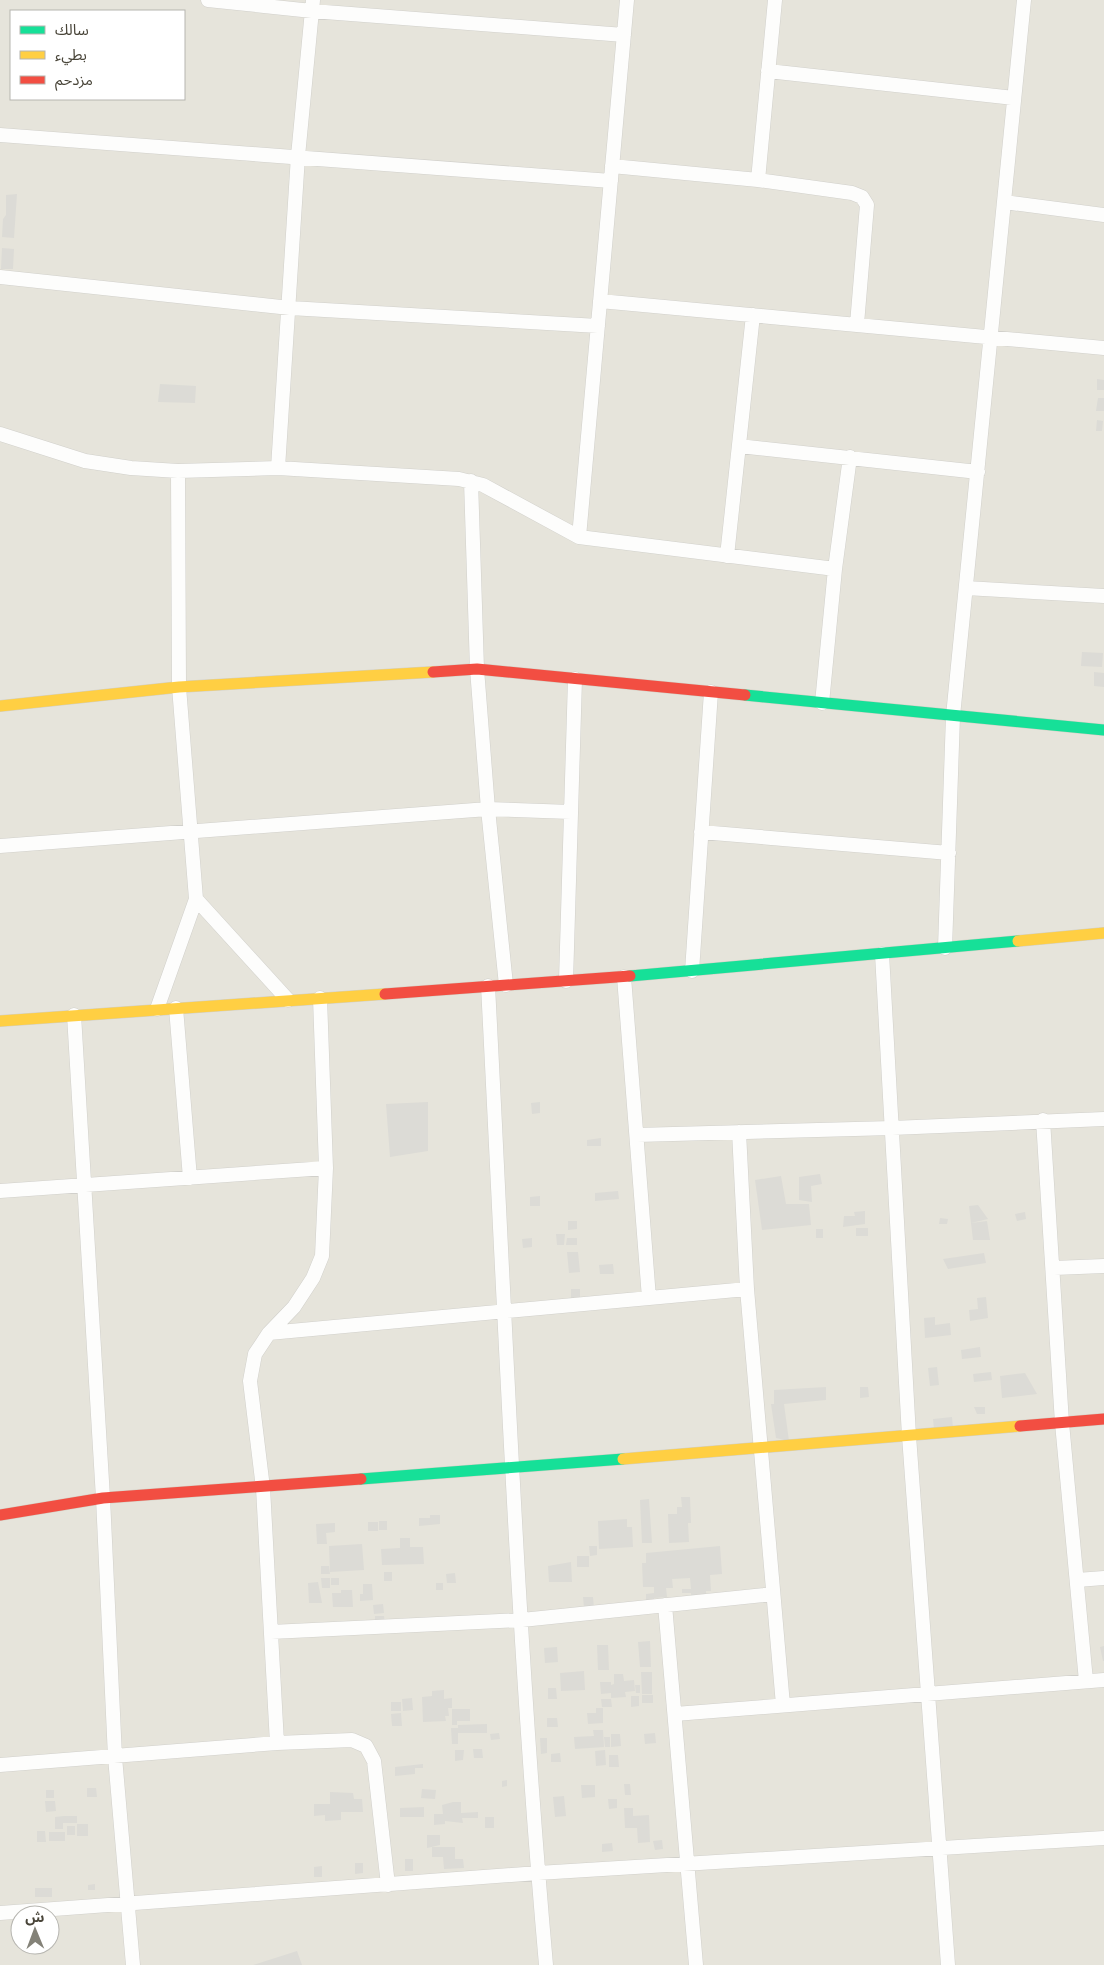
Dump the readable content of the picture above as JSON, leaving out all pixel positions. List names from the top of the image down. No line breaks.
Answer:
{"legend":["سالك","بطيء","مزدحم"],"north":"top"}
